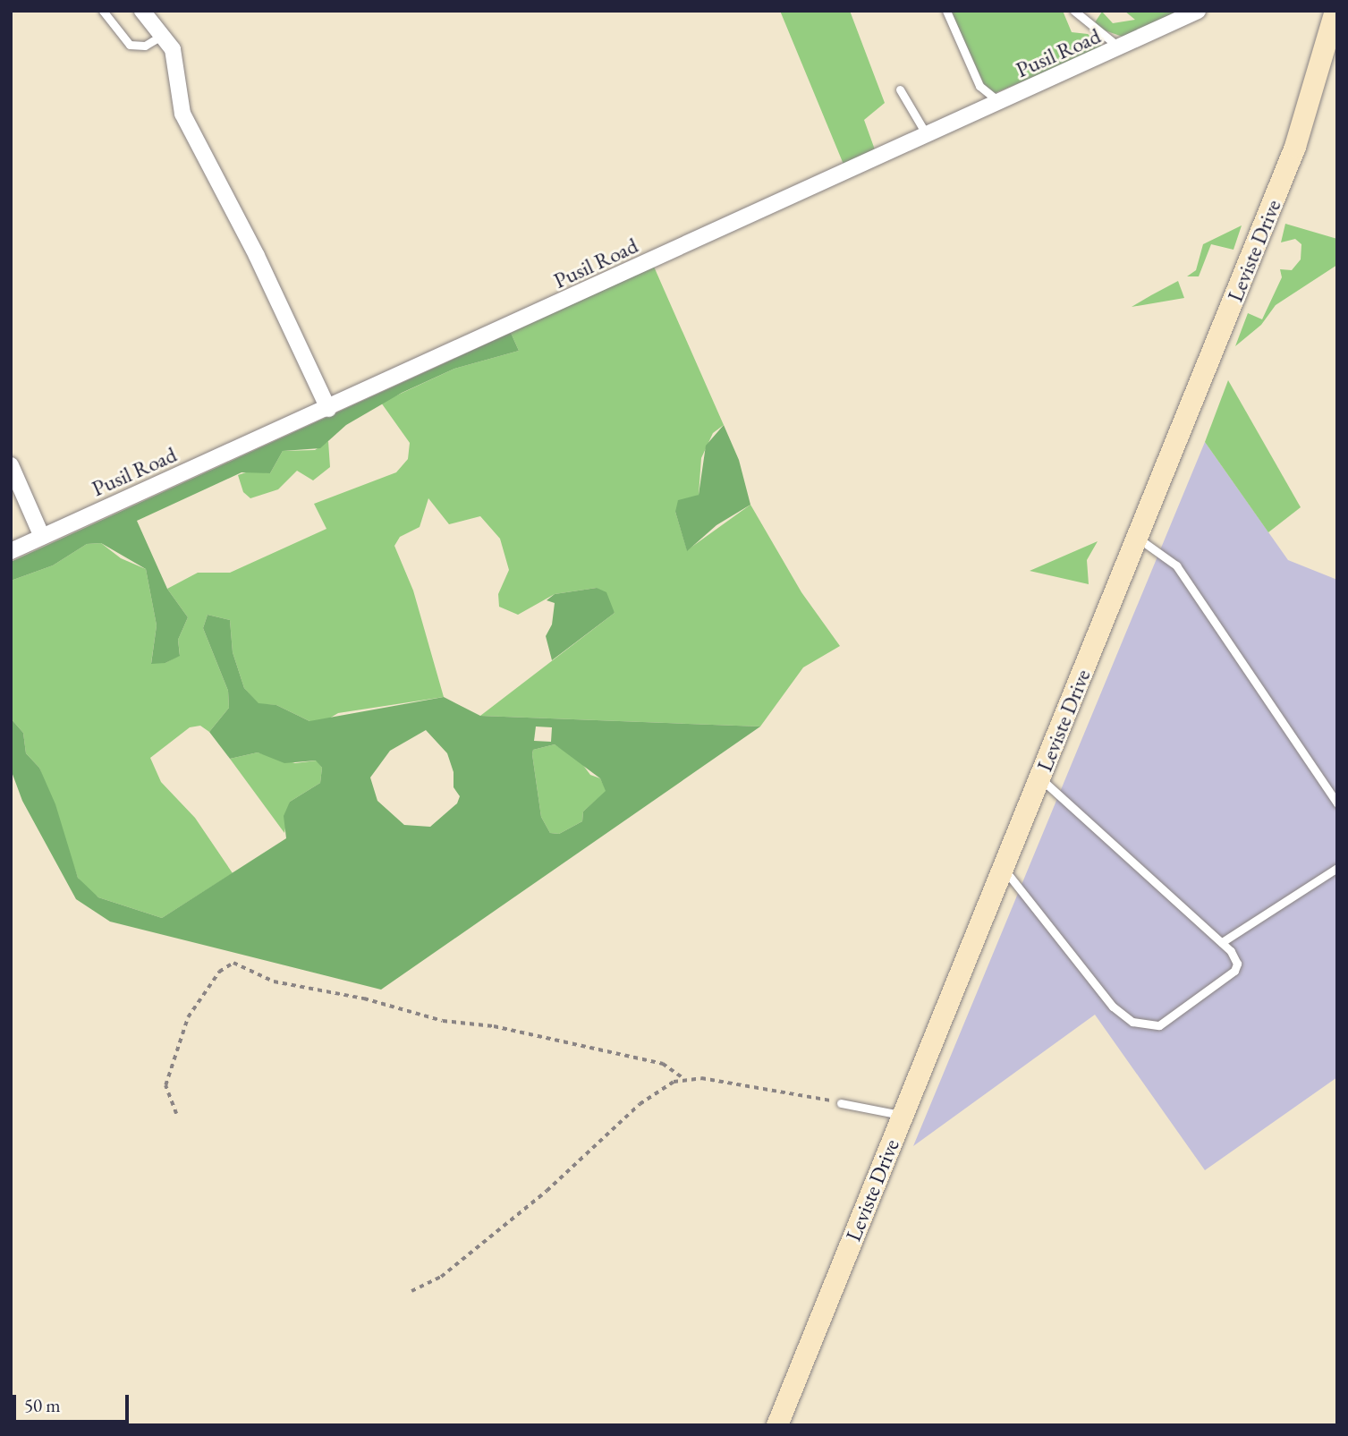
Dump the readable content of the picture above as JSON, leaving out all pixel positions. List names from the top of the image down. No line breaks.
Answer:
{"streets":{"main road":["Leviste Drive"],"street":["Pusil Road"]},"scale_bar":"50 m"}
